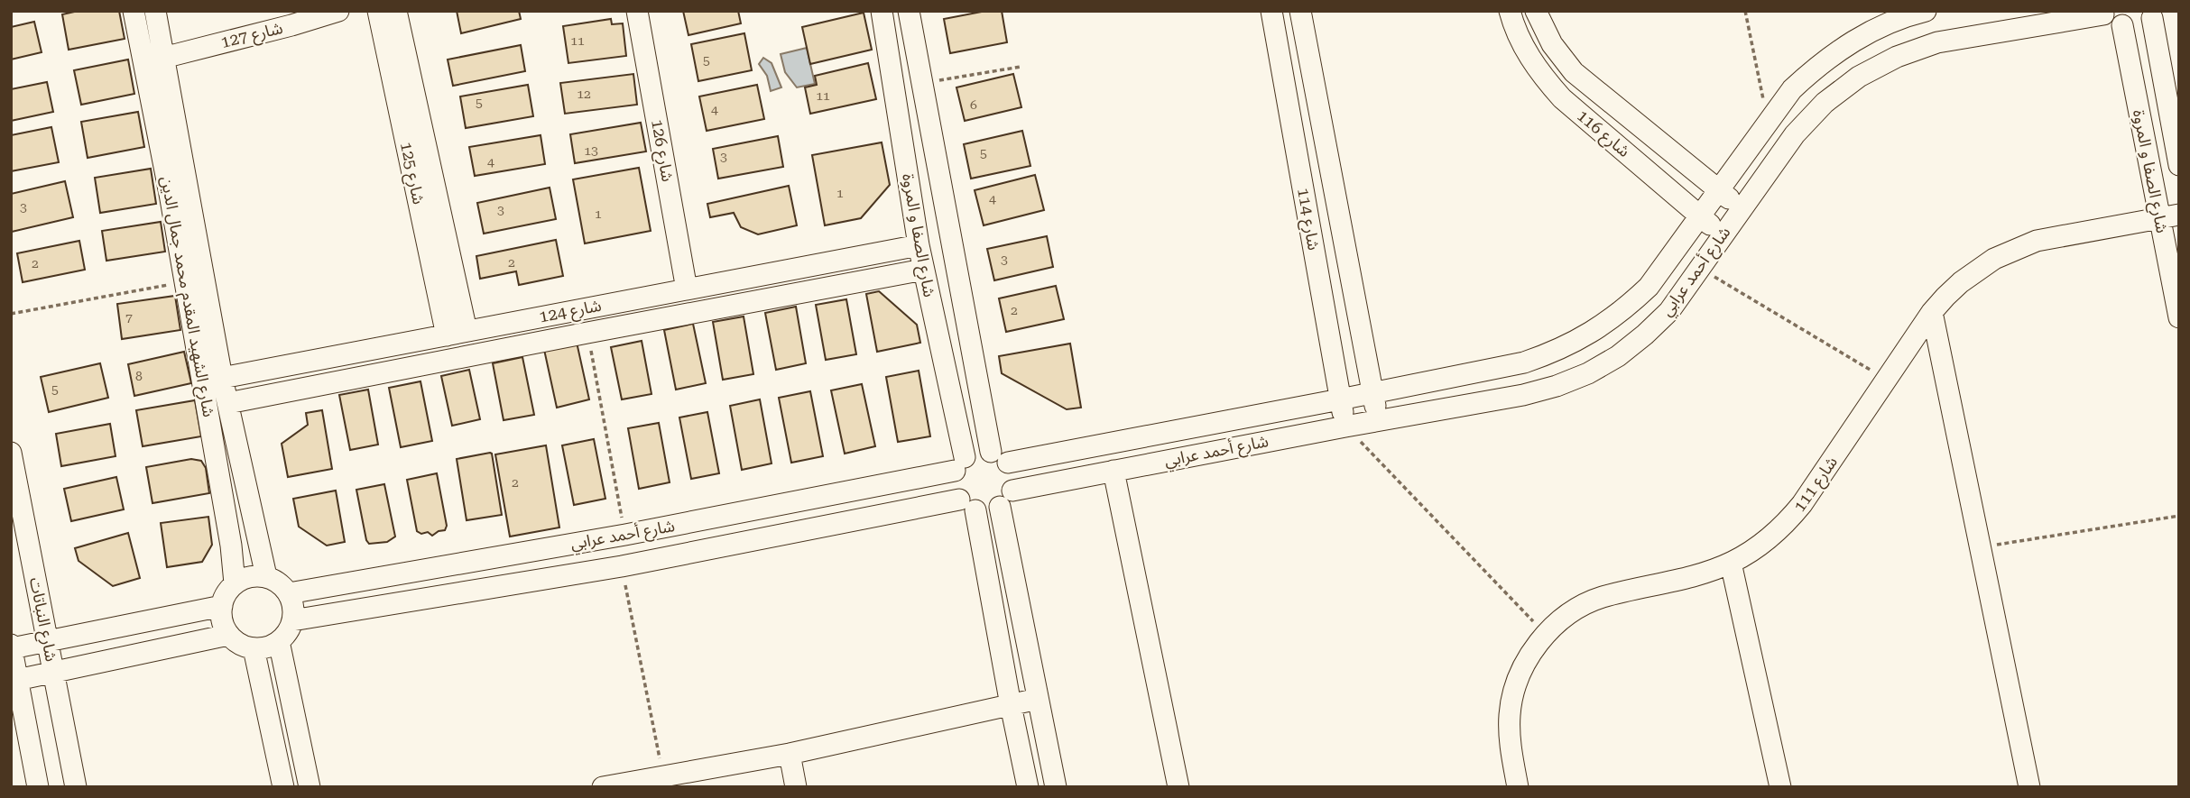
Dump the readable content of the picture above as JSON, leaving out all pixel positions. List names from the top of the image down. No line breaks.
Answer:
{"streets":{"street":["شارع 127","شارع 116","شارع 126","شارع الصفا و المروة","شارع 125","شارع 114","شارع أحمد عرابي","شارع الشهيد المقدم محمد جمال الدين","شارع 124","شارع 111","شارع النباتات"]},"crossings":[["شارع 127","شارع الشهيد المقدم محمد جمال الدين"],["شارع 116","شارع أحمد عرابي"],["شارع 126","شارع 124"],["شارع الصفا و المروة","شارع أحمد عرابي"],["شارع الصفا و المروة","شارع 124"],["شارع الصفا و المروة","شارع 111"],["شارع 125","شارع 124"],["شارع 114","شارع أحمد عرابي"],["شارع أحمد عرابي","شارع الشهيد المقدم محمد جمال الدين"],["شارع الشهيد المقدم محمد جمال الدين","شارع 124"]],"house_numbers":["11","5","12","11","5","6","4","13","5","3","4","1","4","3","3","1","3","2","2","2","7","8","5","2"]}
